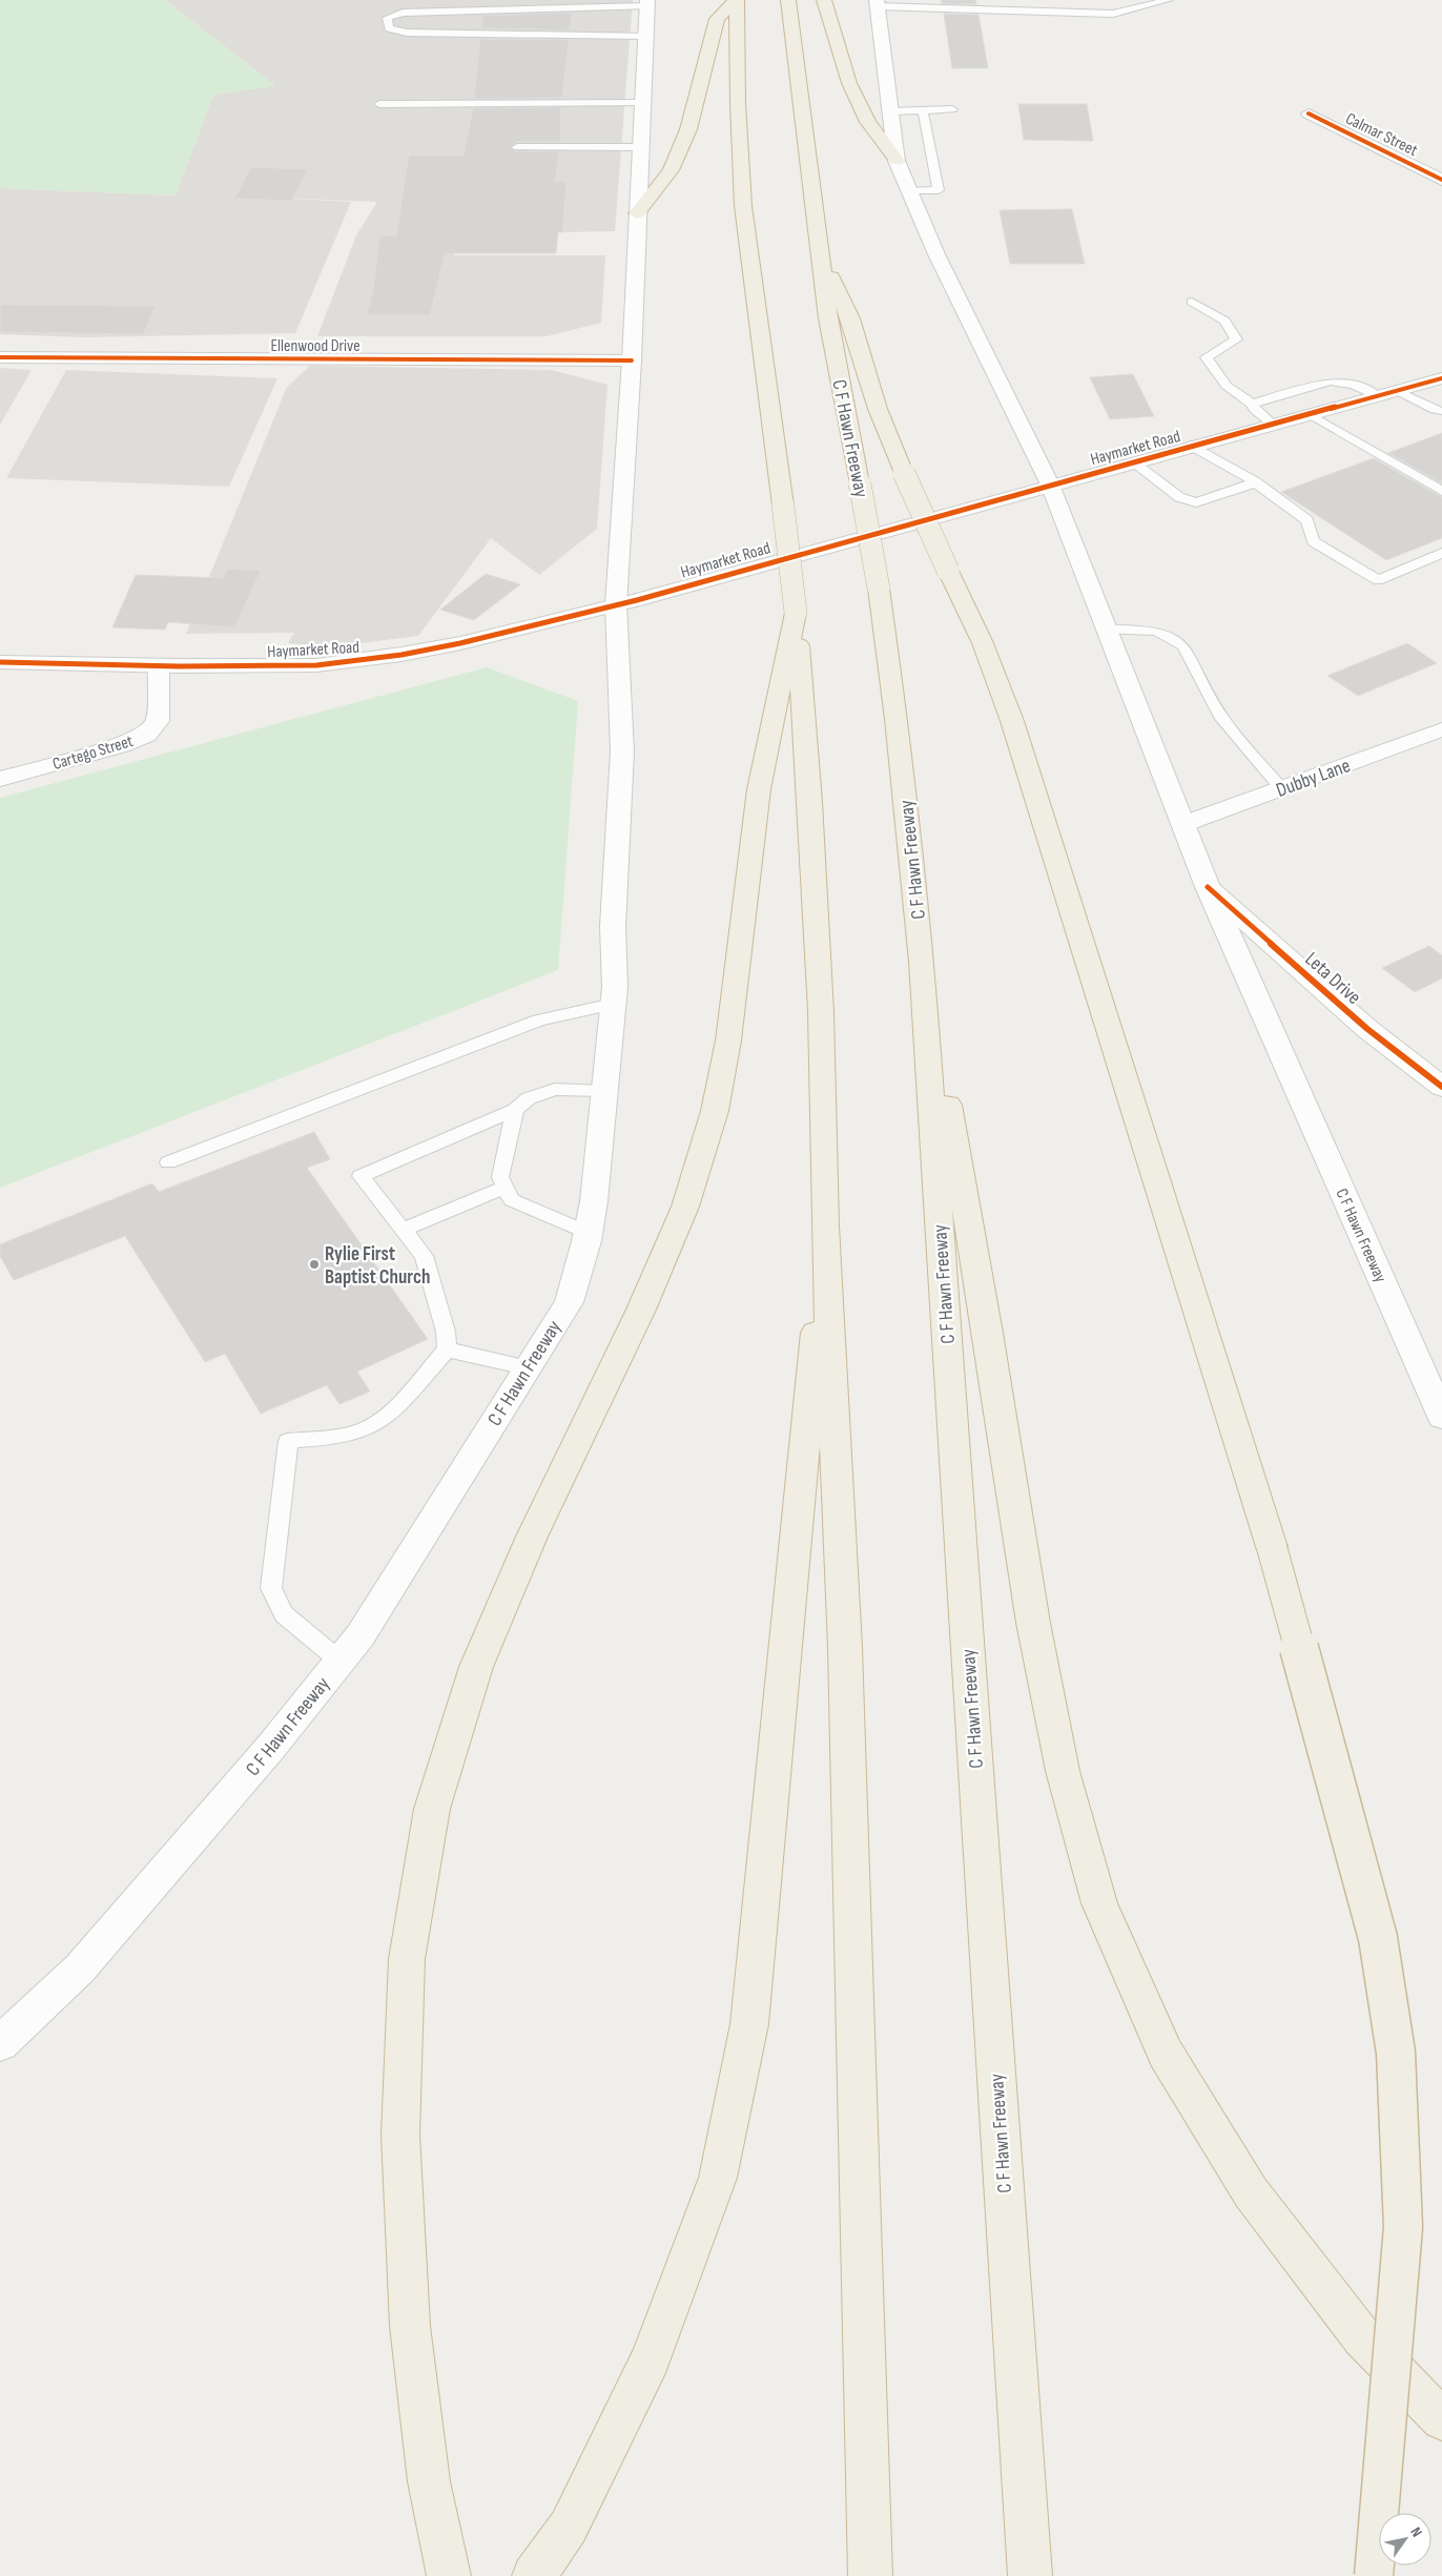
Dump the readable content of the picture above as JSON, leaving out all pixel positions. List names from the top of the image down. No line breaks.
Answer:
{"streets":{"highway":["C F Hawn Freeway"],"main road":["Calmar Street","Ellenwood Drive","Haymarket Road","Cartego Street","Dubby Lane","Leta Drive"]},"crossings":[["Ellenwood Drive","C F Hawn Freeway"],["C F Hawn Freeway","Haymarket Road"],["C F Hawn Freeway","Dubby Lane"],["C F Hawn Freeway","Leta Drive"],["Haymarket Road","Cartego Street"]],"places":["Rylie First Baptist Church"],"north":"top right"}
